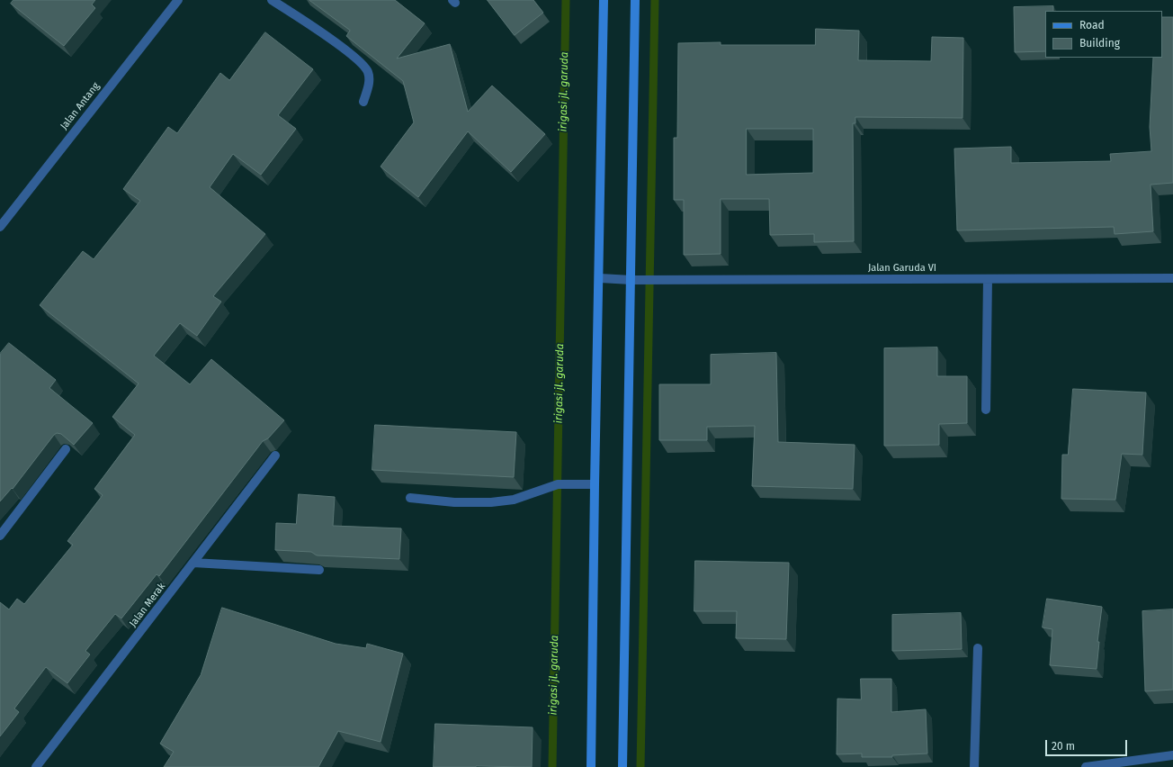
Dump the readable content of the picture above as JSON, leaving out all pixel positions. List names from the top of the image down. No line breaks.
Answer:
{"streets":{"street":["Jalan Antang","Jalan Garuda VI","Jalan Merak"]},"water":["irigasi jl. garuda"],"legend":["Road","Building"],"scale_bar":"20 m"}
